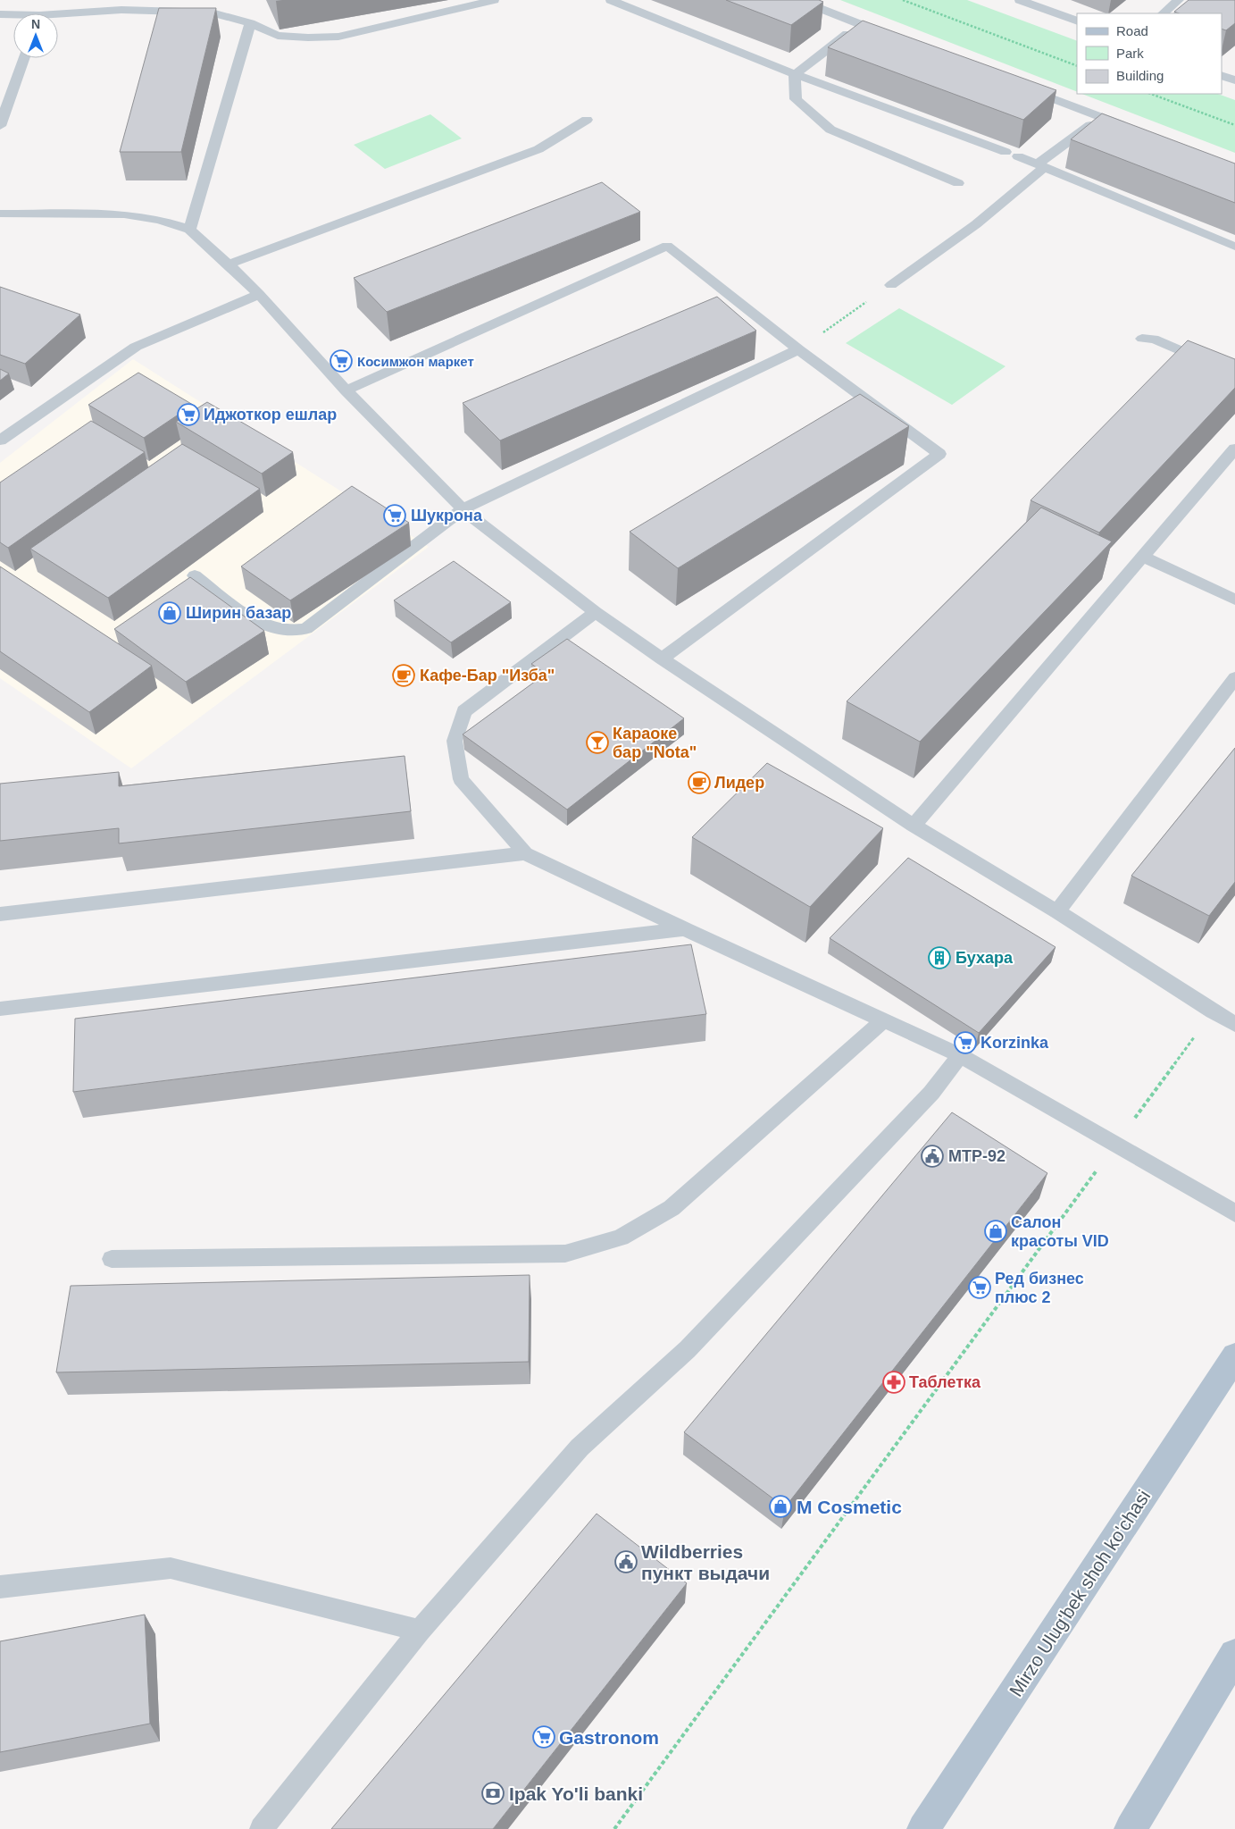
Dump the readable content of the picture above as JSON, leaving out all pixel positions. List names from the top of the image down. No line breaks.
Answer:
{"streets":{"main road":["Mirzo Ulug'bek shoh ko'chasi"]},"places":{"supermarket":["Косимжон маркет","Иджоткор ешлар","Шукрона","Korzinka","Ред бизнес плюс 2","Gastronom"],"shop":["Ширин базар","Салон красоты VID","M Cosmetic"],"cafe":["Кафе-Бар \"Изба\"","Лидер"],"bar":["Караоке бар \"Nota\""],"building":["Бухара"],"public building":["MTP-92","Wildberries пункт выдачи"],"pharmacy":["Таблетка"],"bank":["Ipak Yo'li banki"]},"legend":["Road","Park","Building"],"north":"top"}
